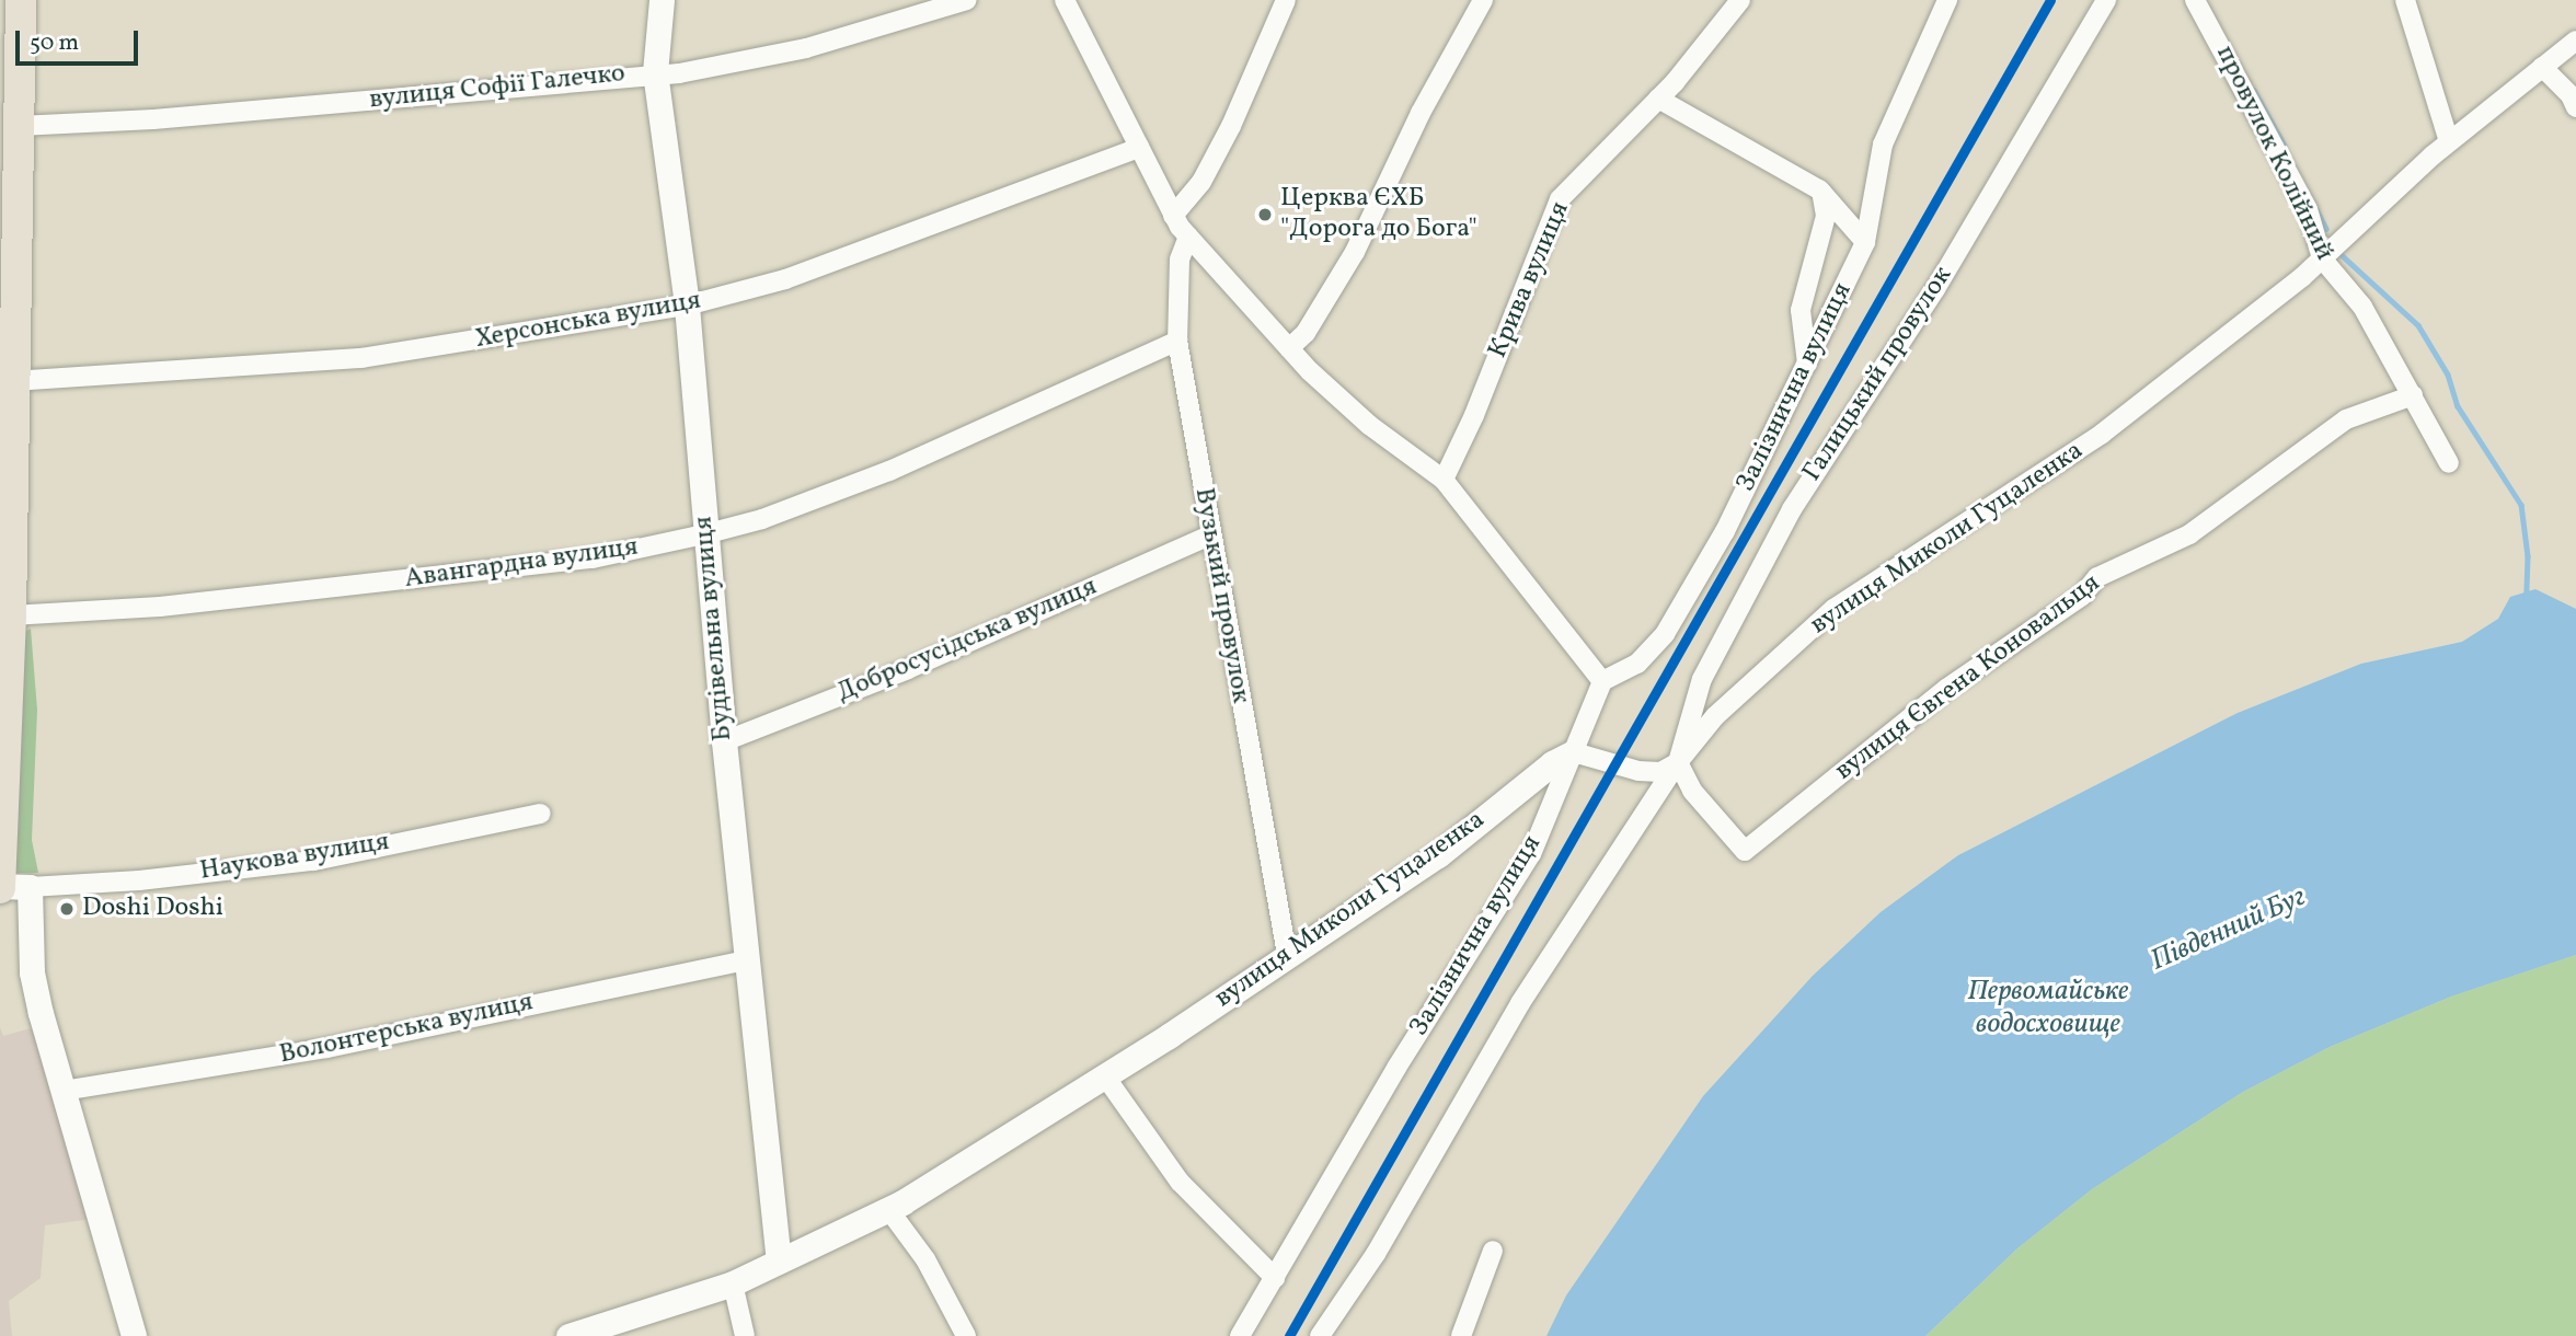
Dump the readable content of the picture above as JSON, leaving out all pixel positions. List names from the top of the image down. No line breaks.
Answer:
{"streets":{"street":["вулиця Софії Галечко","провулок Колійний","Крива вулиця","Херсонська вулиця","Галицький провулок","Залізнична вулиця","вулиця Миколи Гуцаленка","Авангардна вулиця","Вузький провулок","Будівельна вулиця","Добросусідська вулиця","вулиця Євгена Коновальця","Наукова вулиця","Волонтерська вулиця"]},"crossings":[["вулиця Софії Галечко","Будівельна вулиця"],["провулок Колійний","вулиця Миколи Гуцаленка"],["провулок Колійний","вулиця Євгена Коновальця"],["Херсонська вулиця","Будівельна вулиця"],["Галицький провулок","вулиця Миколи Гуцаленка"],["Галицький провулок","вулиця Євгена Коновальця"],["Залізнична вулиця","вулиця Миколи Гуцаленка"],["вулиця Миколи Гуцаленка","Вузький провулок"],["вулиця Миколи Гуцаленка","Будівельна вулиця"],["вулиця Миколи Гуцаленка","вулиця Євгена Коновальця"],["Авангардна вулиця","Вузький провулок"],["Авангардна вулиця","Будівельна вулиця"],["Вузький провулок","Добросусідська вулиця"],["Будівельна вулиця","Добросусідська вулиця"],["Будівельна вулиця","Волонтерська вулиця"]],"water":["Південний Буг","Первомайське водосховище"],"places":["Церква ЄХБ \"Дорога до Бога\"","Doshi Doshi"],"scale_bar":"50 m"}
